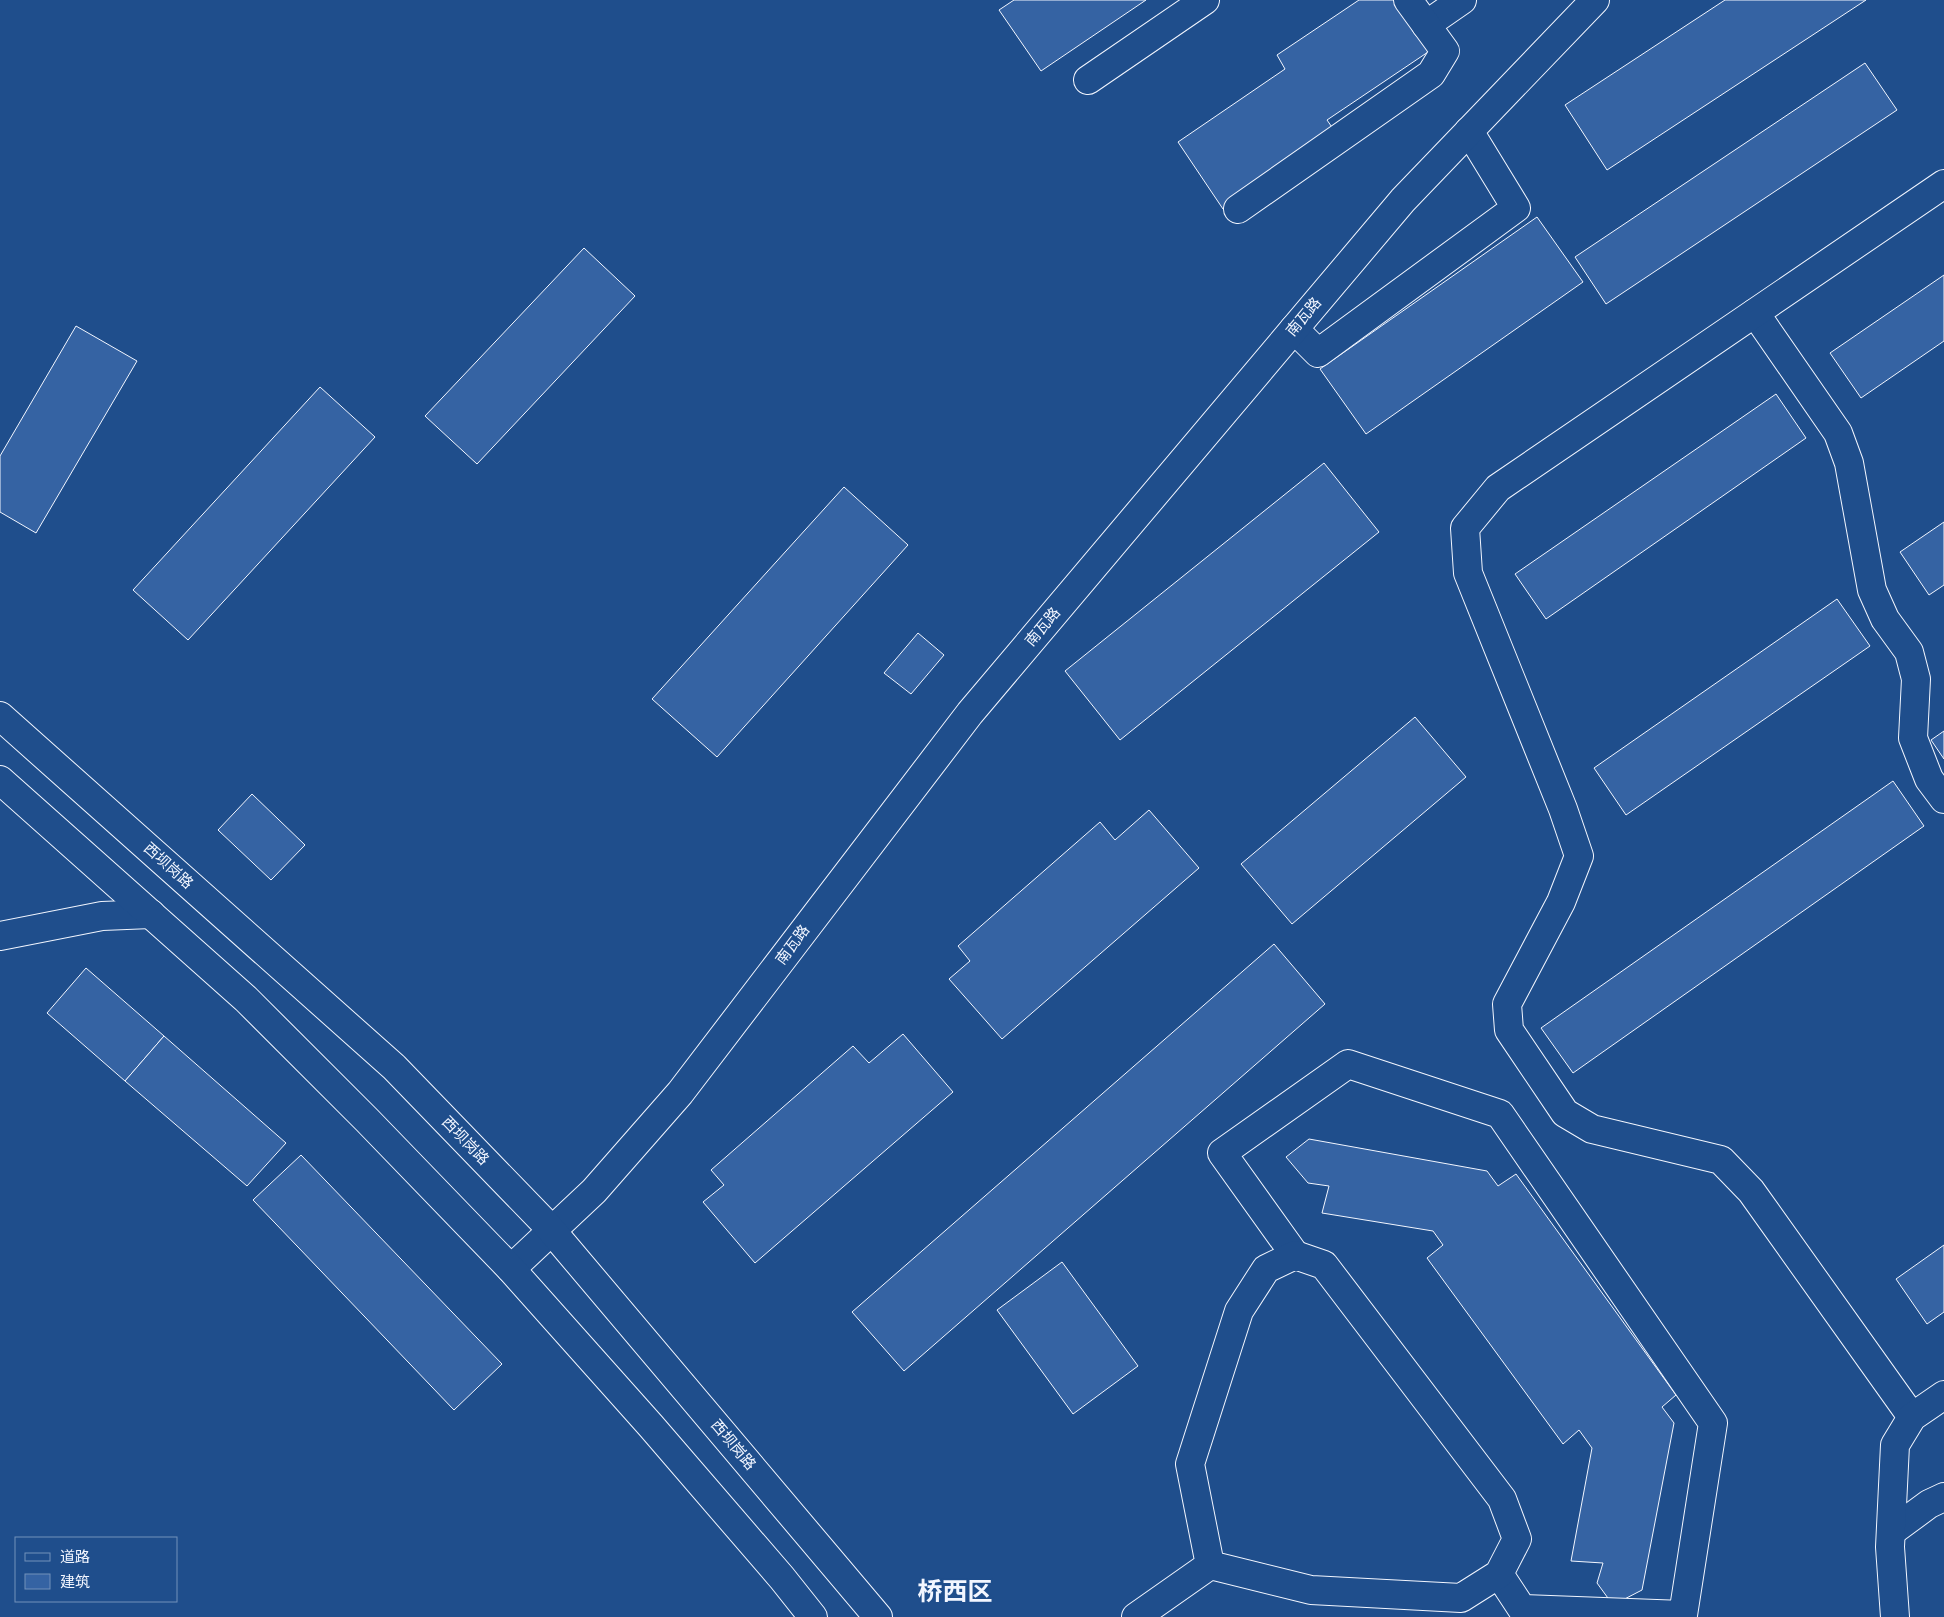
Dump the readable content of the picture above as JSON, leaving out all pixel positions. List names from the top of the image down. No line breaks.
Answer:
{"streets":{"street":["南瓦路","西坝岗路"]},"crossings":[["南瓦路","西坝岗路"]],"districts":["桥西区"],"legend":["道路","建筑"]}
